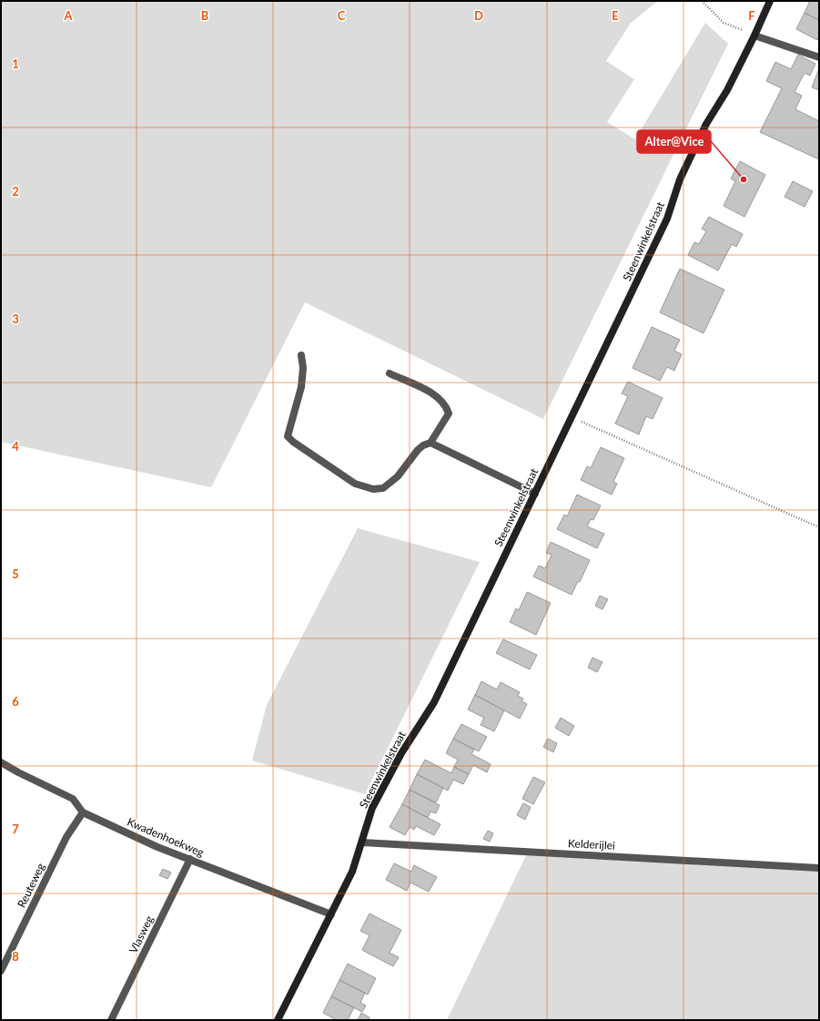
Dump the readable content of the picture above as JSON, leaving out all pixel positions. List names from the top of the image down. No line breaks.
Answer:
{"streets":{"street":["Steenwinkelstraat","Kwadenhoekweg","Kelderijlei","Reuteweg","Vlasweg"]},"crossings":[["Steenwinkelstraat","Kwadenhoekweg"],["Steenwinkelstraat","Kelderijlei"],["Kwadenhoekweg","Reuteweg"],["Kwadenhoekweg","Vlasweg"]],"places":["Alter@Vice"],"grid":{"columns":["A","B","C","D","E","F"],"rows":["1","2","3","4","5","6","7","8"]}}
